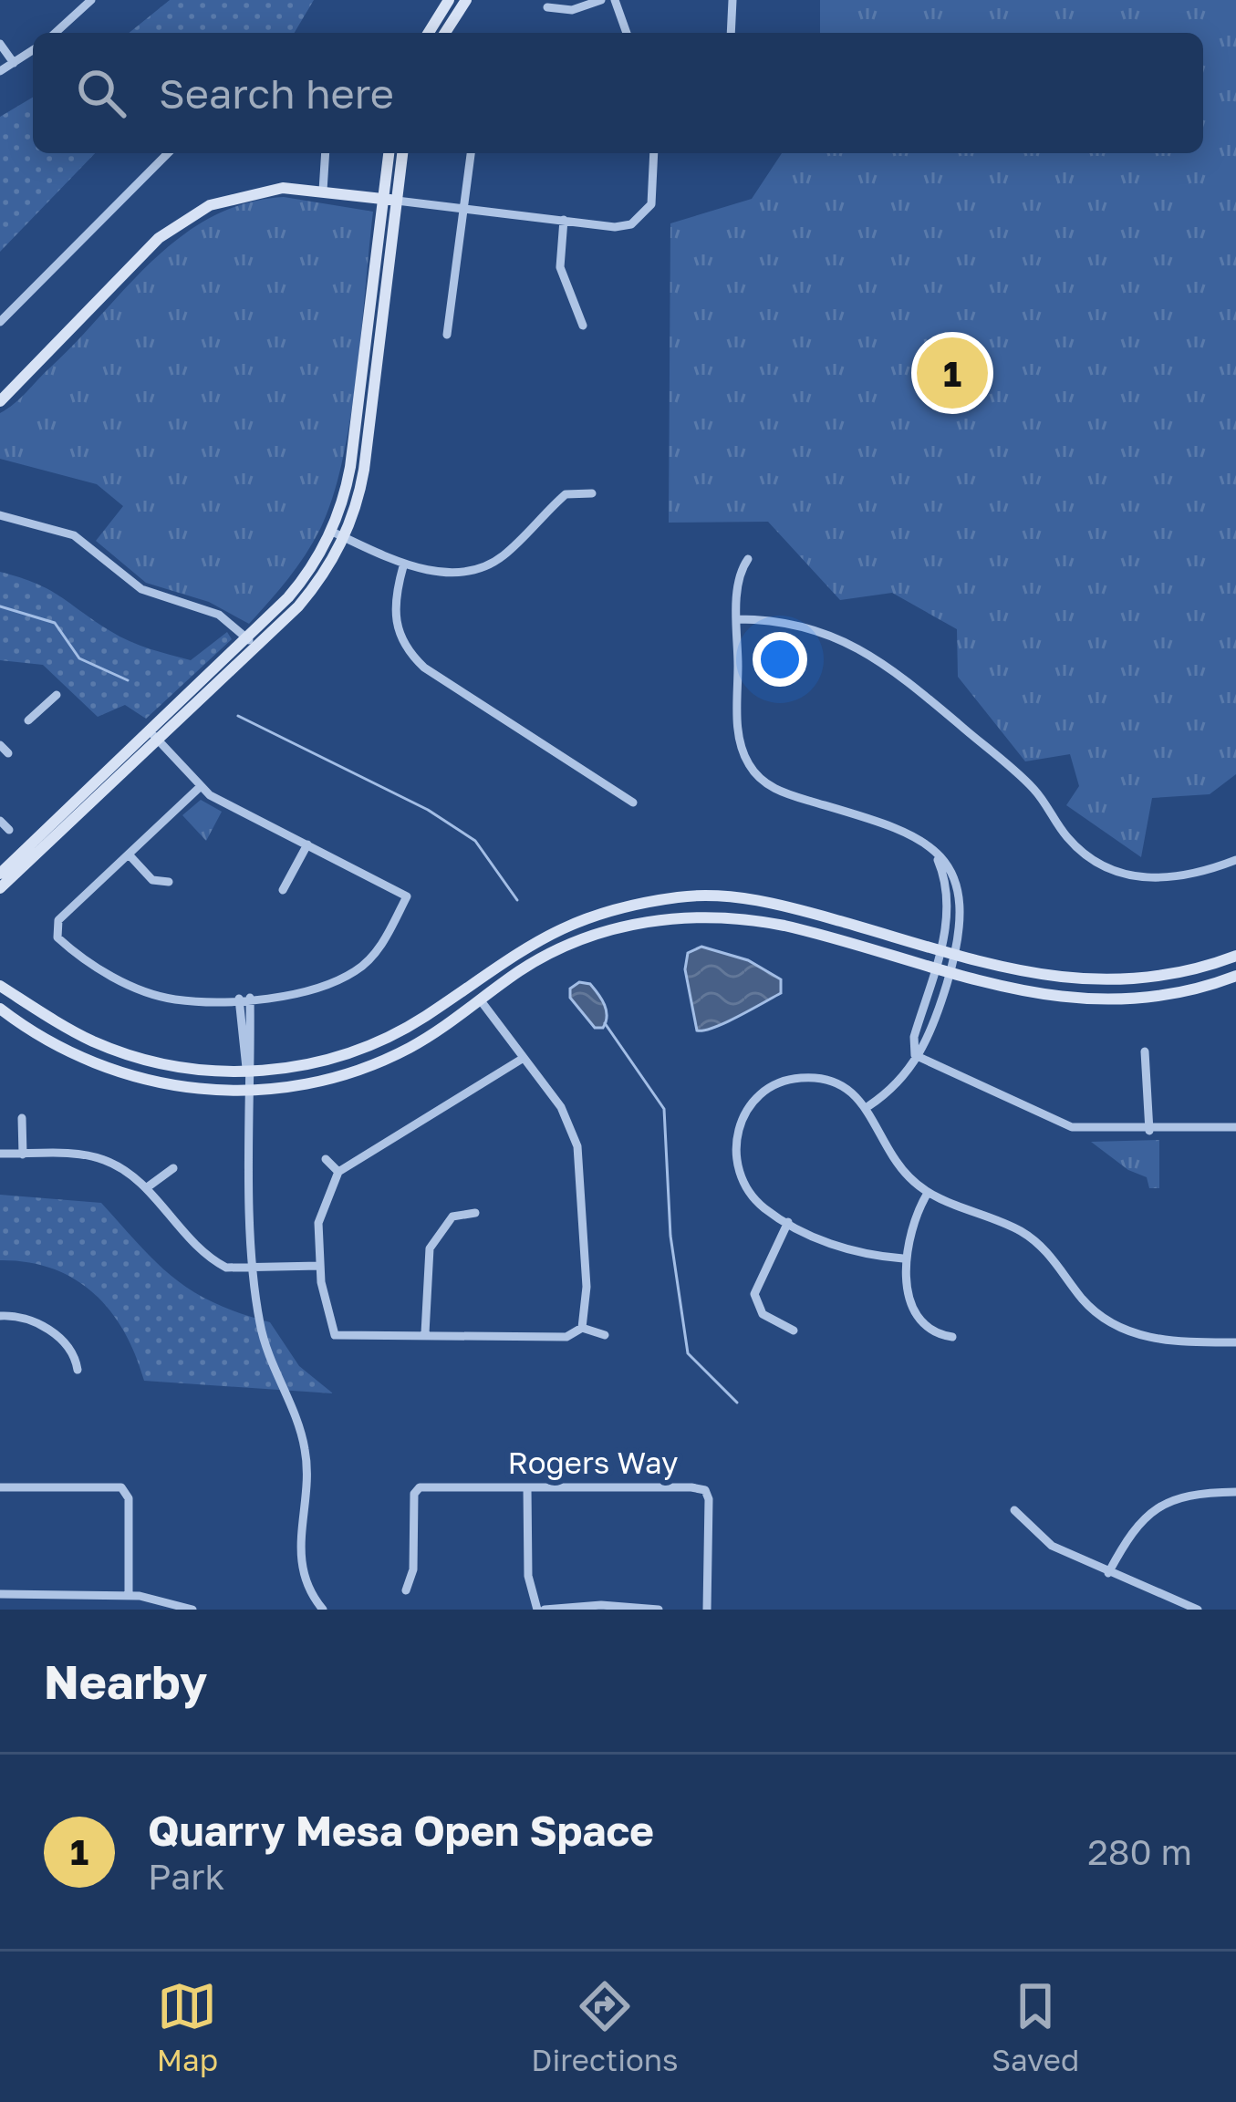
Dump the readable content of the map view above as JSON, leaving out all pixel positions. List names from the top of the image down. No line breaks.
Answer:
{"streets":{"street":["Rogers Way"]},"page":{"search":"Search here","pins":"1","heading":"Nearby","list":[{"mark":"1","name":"Quarry Mesa Open Space","note":"Park","value":"280 m"}],"nav":["Map","Directions","Saved"]}}
